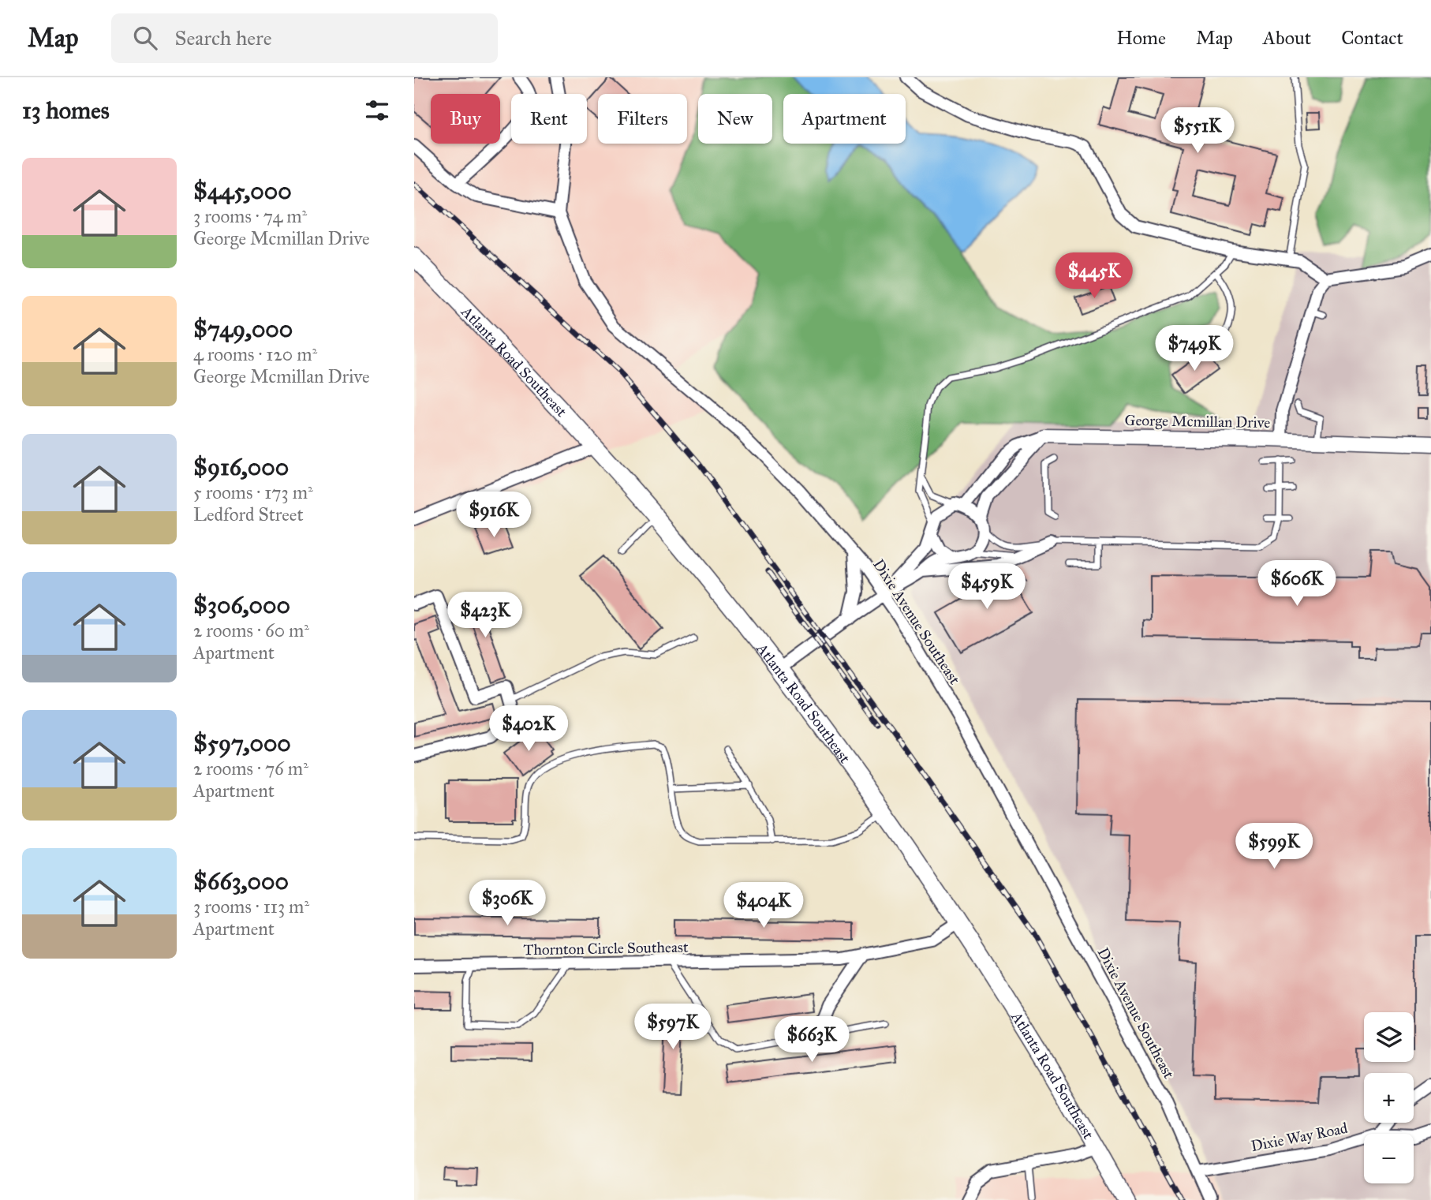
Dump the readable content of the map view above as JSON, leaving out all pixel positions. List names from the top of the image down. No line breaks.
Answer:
{"streets":{"main road":["Atlanta Road Southeast"],"street":["George Mcmillan Drive","Dixie Avenue Southeast","Thornton Circle Southeast","Dixie Way Road"]},"crossings":[["Atlanta Road Southeast","Thornton Circle Southeast"],["Dixie Avenue Southeast","Dixie Way Road"]],"page":{"header":"Map","search":"Search here","nav":["Home","Map","About","Contact"],"heading":"13 homes","chip":["Buy","Rent","Filters","New","Apartment"],"price":["$551K","$445K","$749K","$916K","$606K","$459K","$423K","$402K","$599K","$306K","$404K","$597K","$663K"],"list":[{"name":"$445,000","note":"3 rooms · 74 m² · George Mcmillan Drive"},{"name":"$749,000","note":"4 rooms · 120 m² · George Mcmillan Drive"},{"name":"$916,000","note":"5 rooms · 173 m² · Ledford Street"},{"name":"$306,000","note":"2 rooms · 60 m² · Apartment"},{"name":"$597,000","note":"2 rooms · 76 m² · Apartment"},{"name":"$663,000","note":"3 rooms · 113 m² · Apartment"}],"map_buttons":["+","−"]}}
